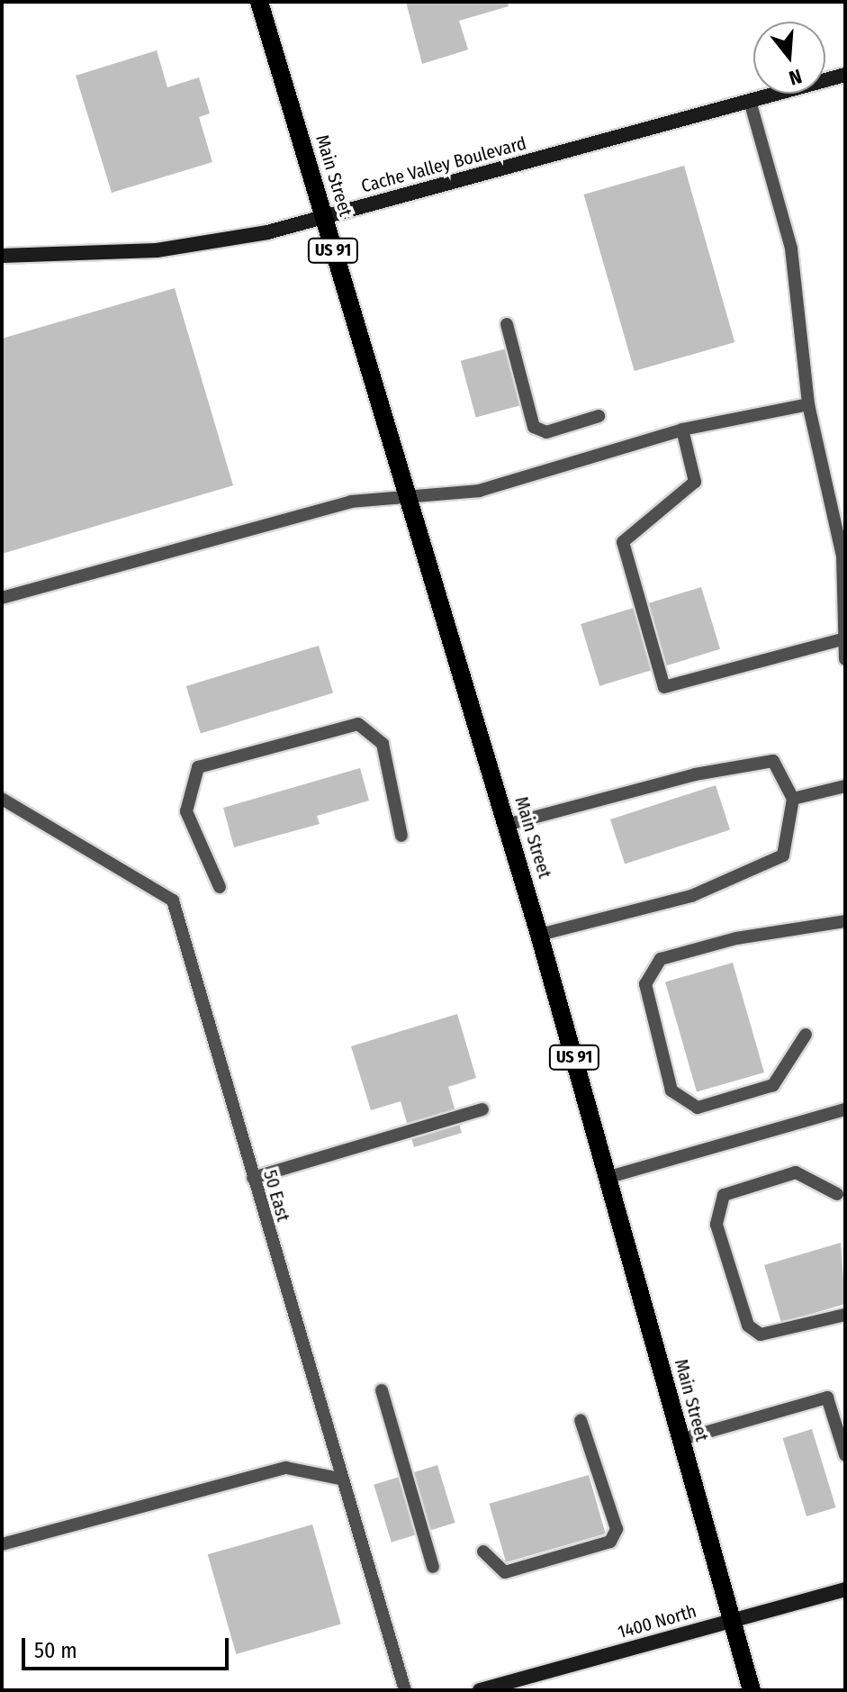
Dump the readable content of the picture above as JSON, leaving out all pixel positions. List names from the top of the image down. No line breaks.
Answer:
{"streets":{"main road":["Main Street","US 91"],"street":["Cache Valley Boulevard","1400 North"],"lane":["50 East"]},"crossings":[["Cache Valley Boulevard","Main Street"],["Main Street","1400 North"]],"scale_bar":"50 m","north":"bottom"}
